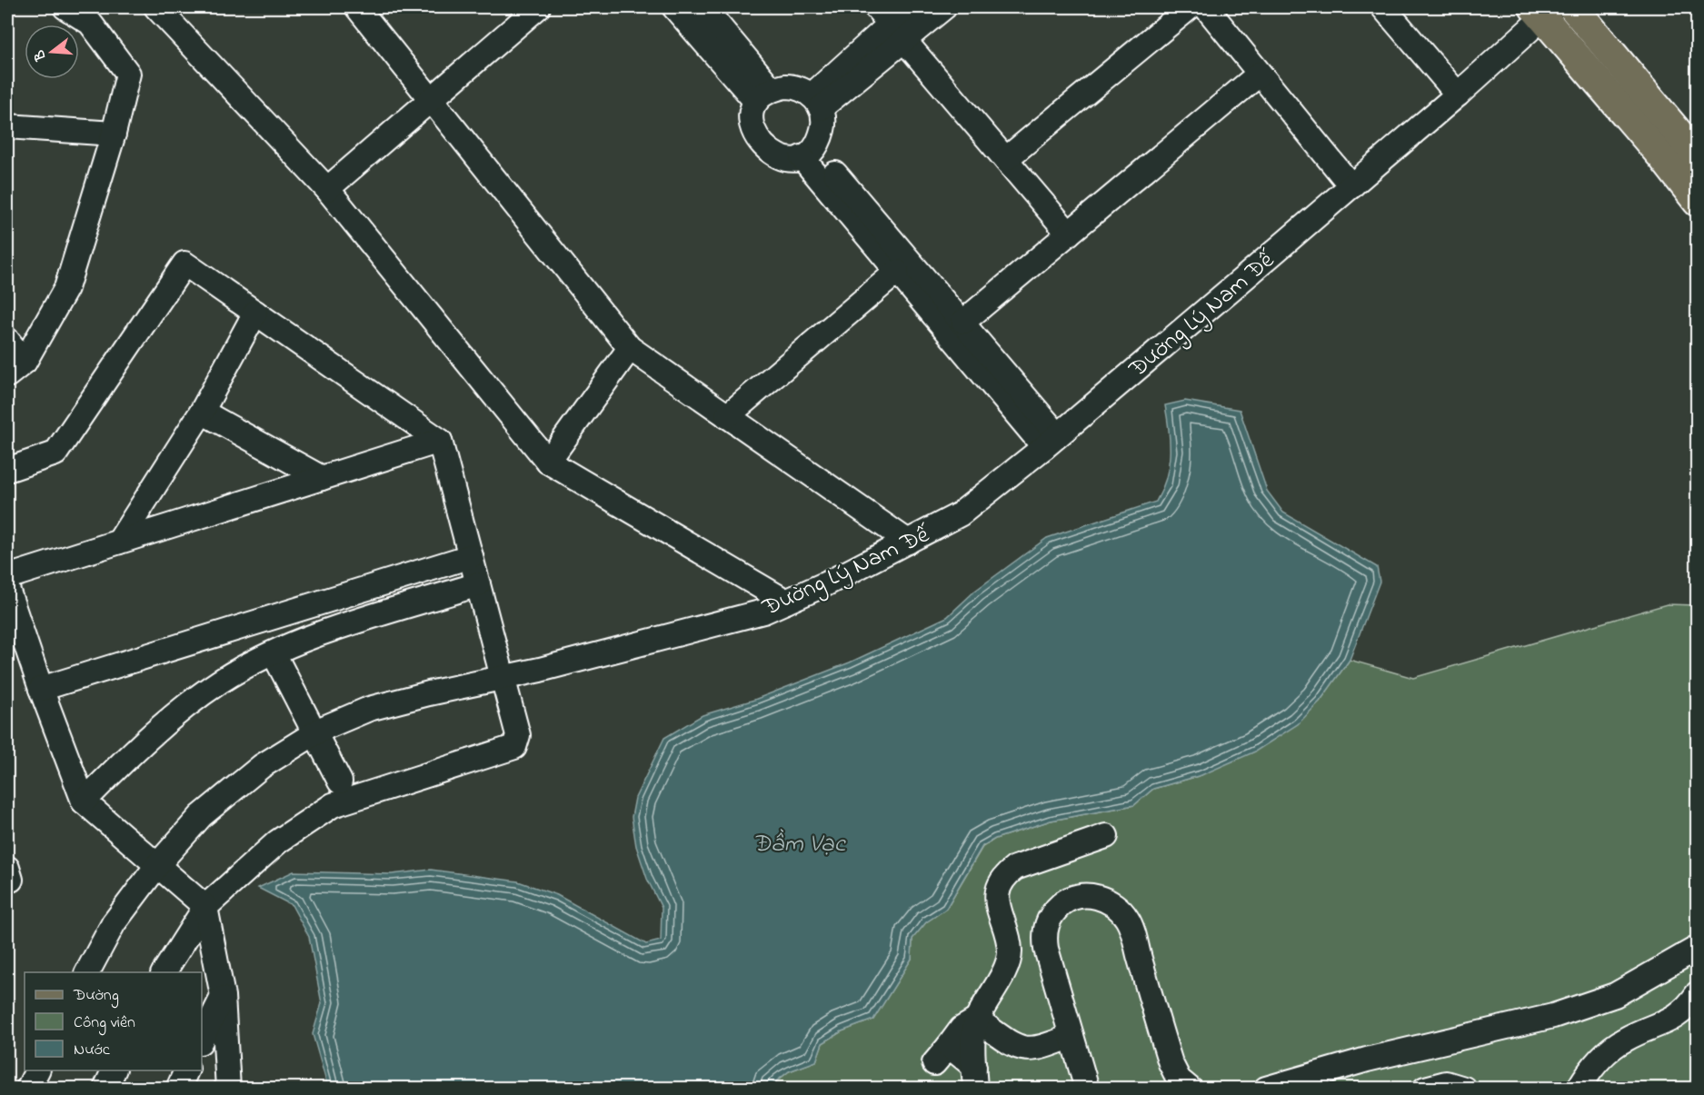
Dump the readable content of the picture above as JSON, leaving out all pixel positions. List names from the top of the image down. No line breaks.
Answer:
{"streets":{"street":["Đường Lý Nam Đế"]},"water":["Đầm Vạc"],"legend":["Đường","Công viên","Nước"],"north":"left"}
